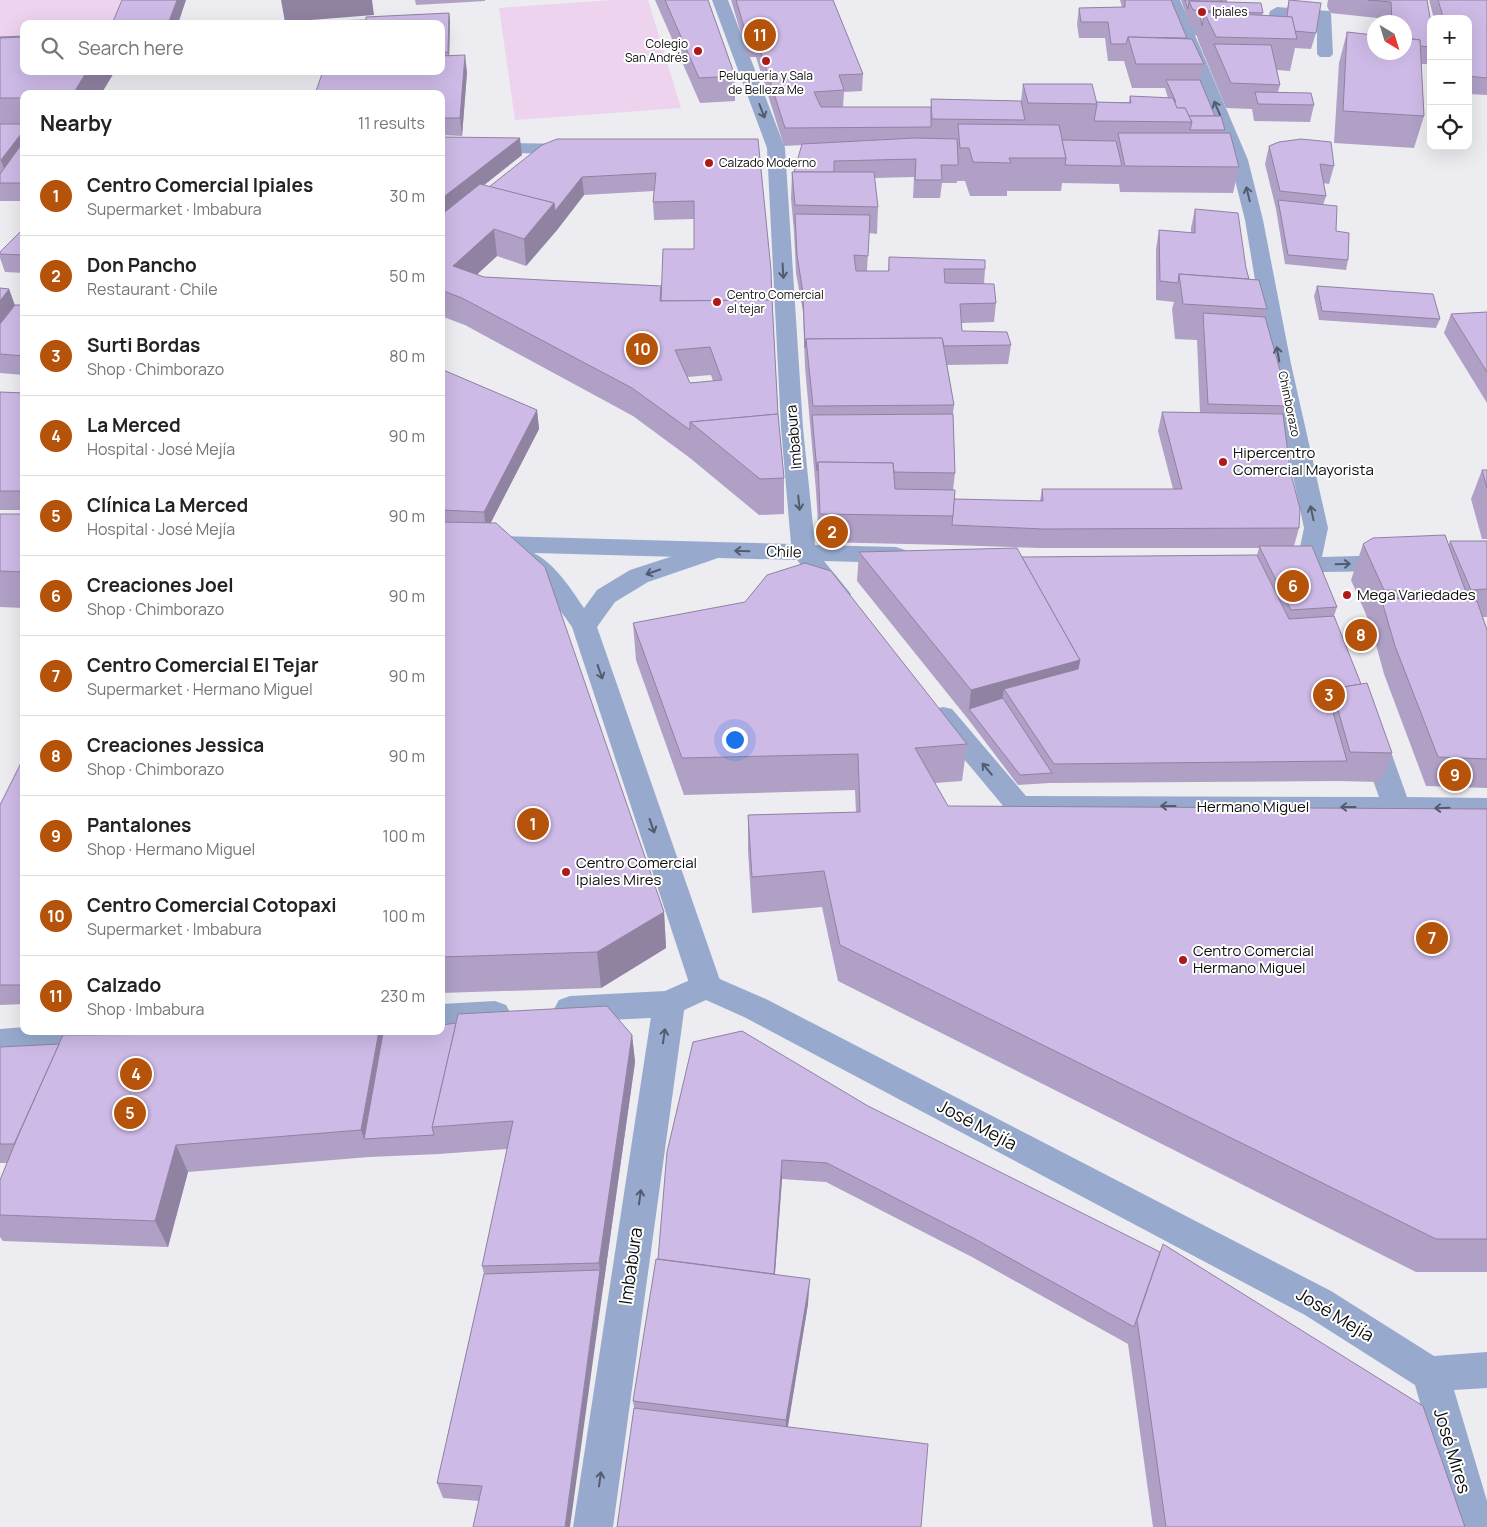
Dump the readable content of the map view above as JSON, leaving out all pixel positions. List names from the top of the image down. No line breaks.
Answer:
{"streets":{"street":["Chimborazo","Imbabura","Chile","Hermano Miguel","José Mejía","José Mires"]},"crossings":[["Imbabura","Chile"],["José Mejía","José Mires"]],"one_way":["Chimborazo","Hermano Miguel"],"places":["Ipiales","Colegio San Andrés","Peluquería y Sala de Belleza Me","Calzado Moderno","Centro Comercial el tejar","Hipercentro Comercial Mayorista","Mega Variedades","Centro Comercial Ipiales Mires","Centro Comercial Hermano Miguel"],"north":"bottom right","page":{"map_buttons":["+","−"],"pins":["11","10","2","6","8","3","9","1","7","4","5"],"search":"Search here","heading":["Nearby","11 results"],"list":[{"mark":"1","name":"Centro Comercial Ipiales","note":"Supermarket · Imbabura","value":"30 m"},{"mark":"2","name":"Don Pancho","note":"Restaurant · Chile","value":"50 m"},{"mark":"3","name":"Surti Bordas","note":"Shop · Chimborazo","value":"80 m"},{"mark":"4","name":"La Merced","note":"Hospital · José Mejía","value":"90 m"},{"mark":"5","name":"Clínica La Merced","note":"Hospital · José Mejía","value":"90 m"},{"mark":"6","name":"Creaciones Joel","note":"Shop · Chimborazo","value":"90 m"},{"mark":"7","name":"Centro Comercial El Tejar","note":"Supermarket · Hermano Miguel","value":"90 m"},{"mark":"8","name":"Creaciones Jessica","note":"Shop · Chimborazo","value":"90 m"},{"mark":"9","name":"Pantalones","note":"Shop · Hermano Miguel","value":"100 m"},{"mark":"10","name":"Centro Comercial Cotopaxi","note":"Supermarket · Imbabura","value":"100 m"},{"mark":"11","name":"Calzado","note":"Shop · Imbabura","value":"230 m"}]}}
